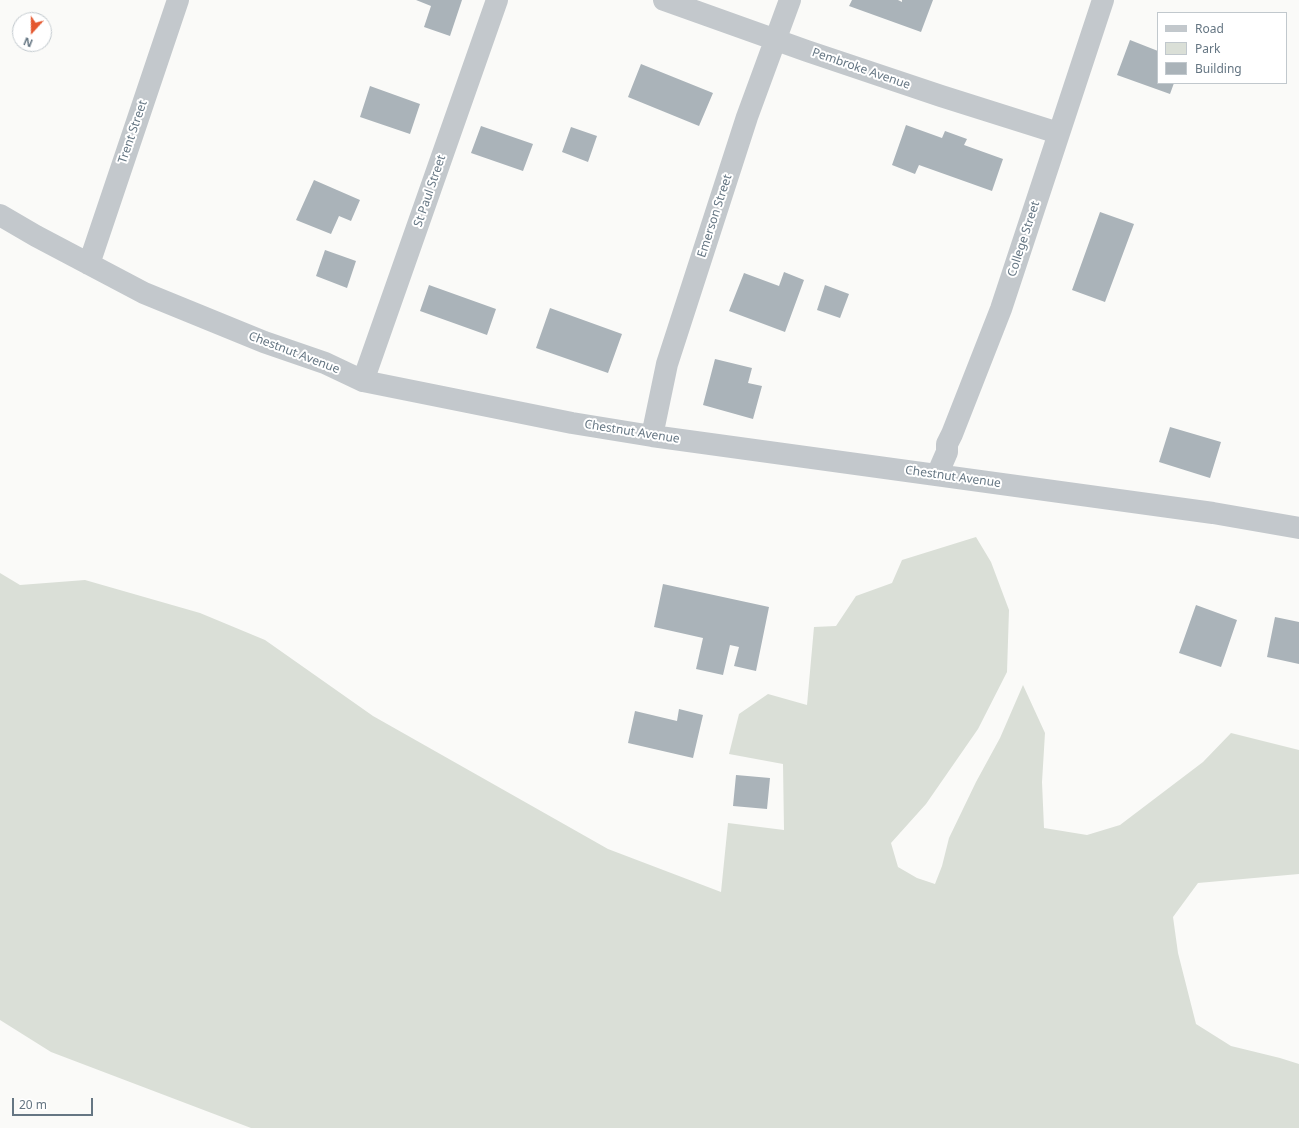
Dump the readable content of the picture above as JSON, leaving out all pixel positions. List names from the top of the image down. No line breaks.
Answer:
{"streets":{"street":["Pembroke Avenue","Trent Street","St Paul Street","Emerson Street","College Street","Chestnut Avenue"]},"crossings":[["Pembroke Avenue","Emerson Street"],["Pembroke Avenue","College Street"],["Trent Street","Chestnut Avenue"],["St Paul Street","Chestnut Avenue"],["Emerson Street","Chestnut Avenue"],["College Street","Chestnut Avenue"]],"legend":["Road","Park","Building"],"scale_bar":"20 m","north":"bottom"}
